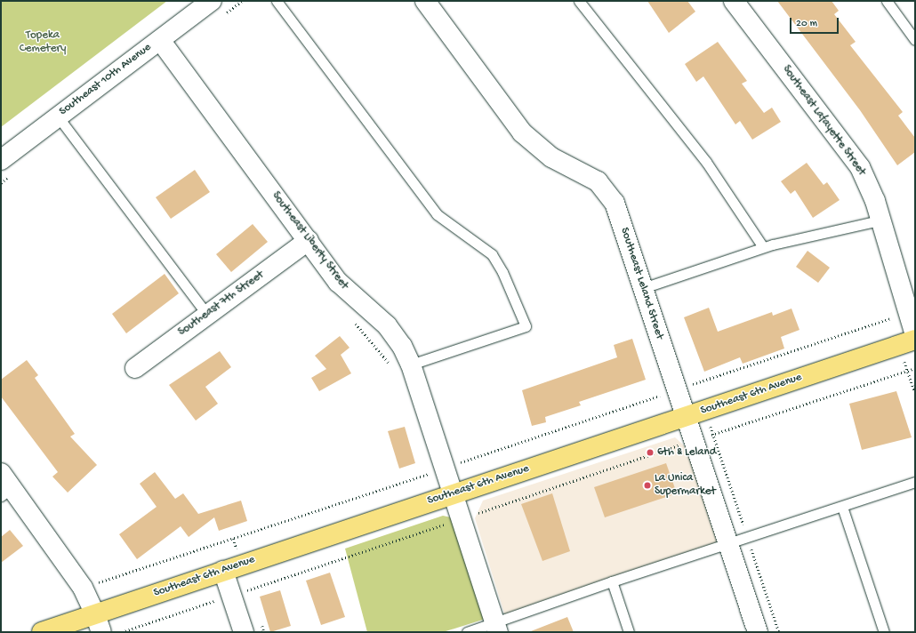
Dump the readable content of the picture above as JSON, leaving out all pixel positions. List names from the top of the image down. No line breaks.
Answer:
{"streets":{"main road":["Southeast 6th Avenue"],"street":["Southeast 10th Avenue","Southeast Lafayette Street","Southeast Liberty Street","Southeast Leland Street","Southeast 7th Street"]},"crossings":[["Southeast 10th Avenue","Southeast Liberty Street"],["Southeast Liberty Street","Southeast 7th Street"],["Southeast Liberty Street","Southeast 6th Avenue"],["Southeast Leland Street","Southeast 6th Avenue"]],"parks":["Topeka Cemetery"],"places":["6th & Leland","La Unica Supermarket"],"scale_bar":"20 m"}
